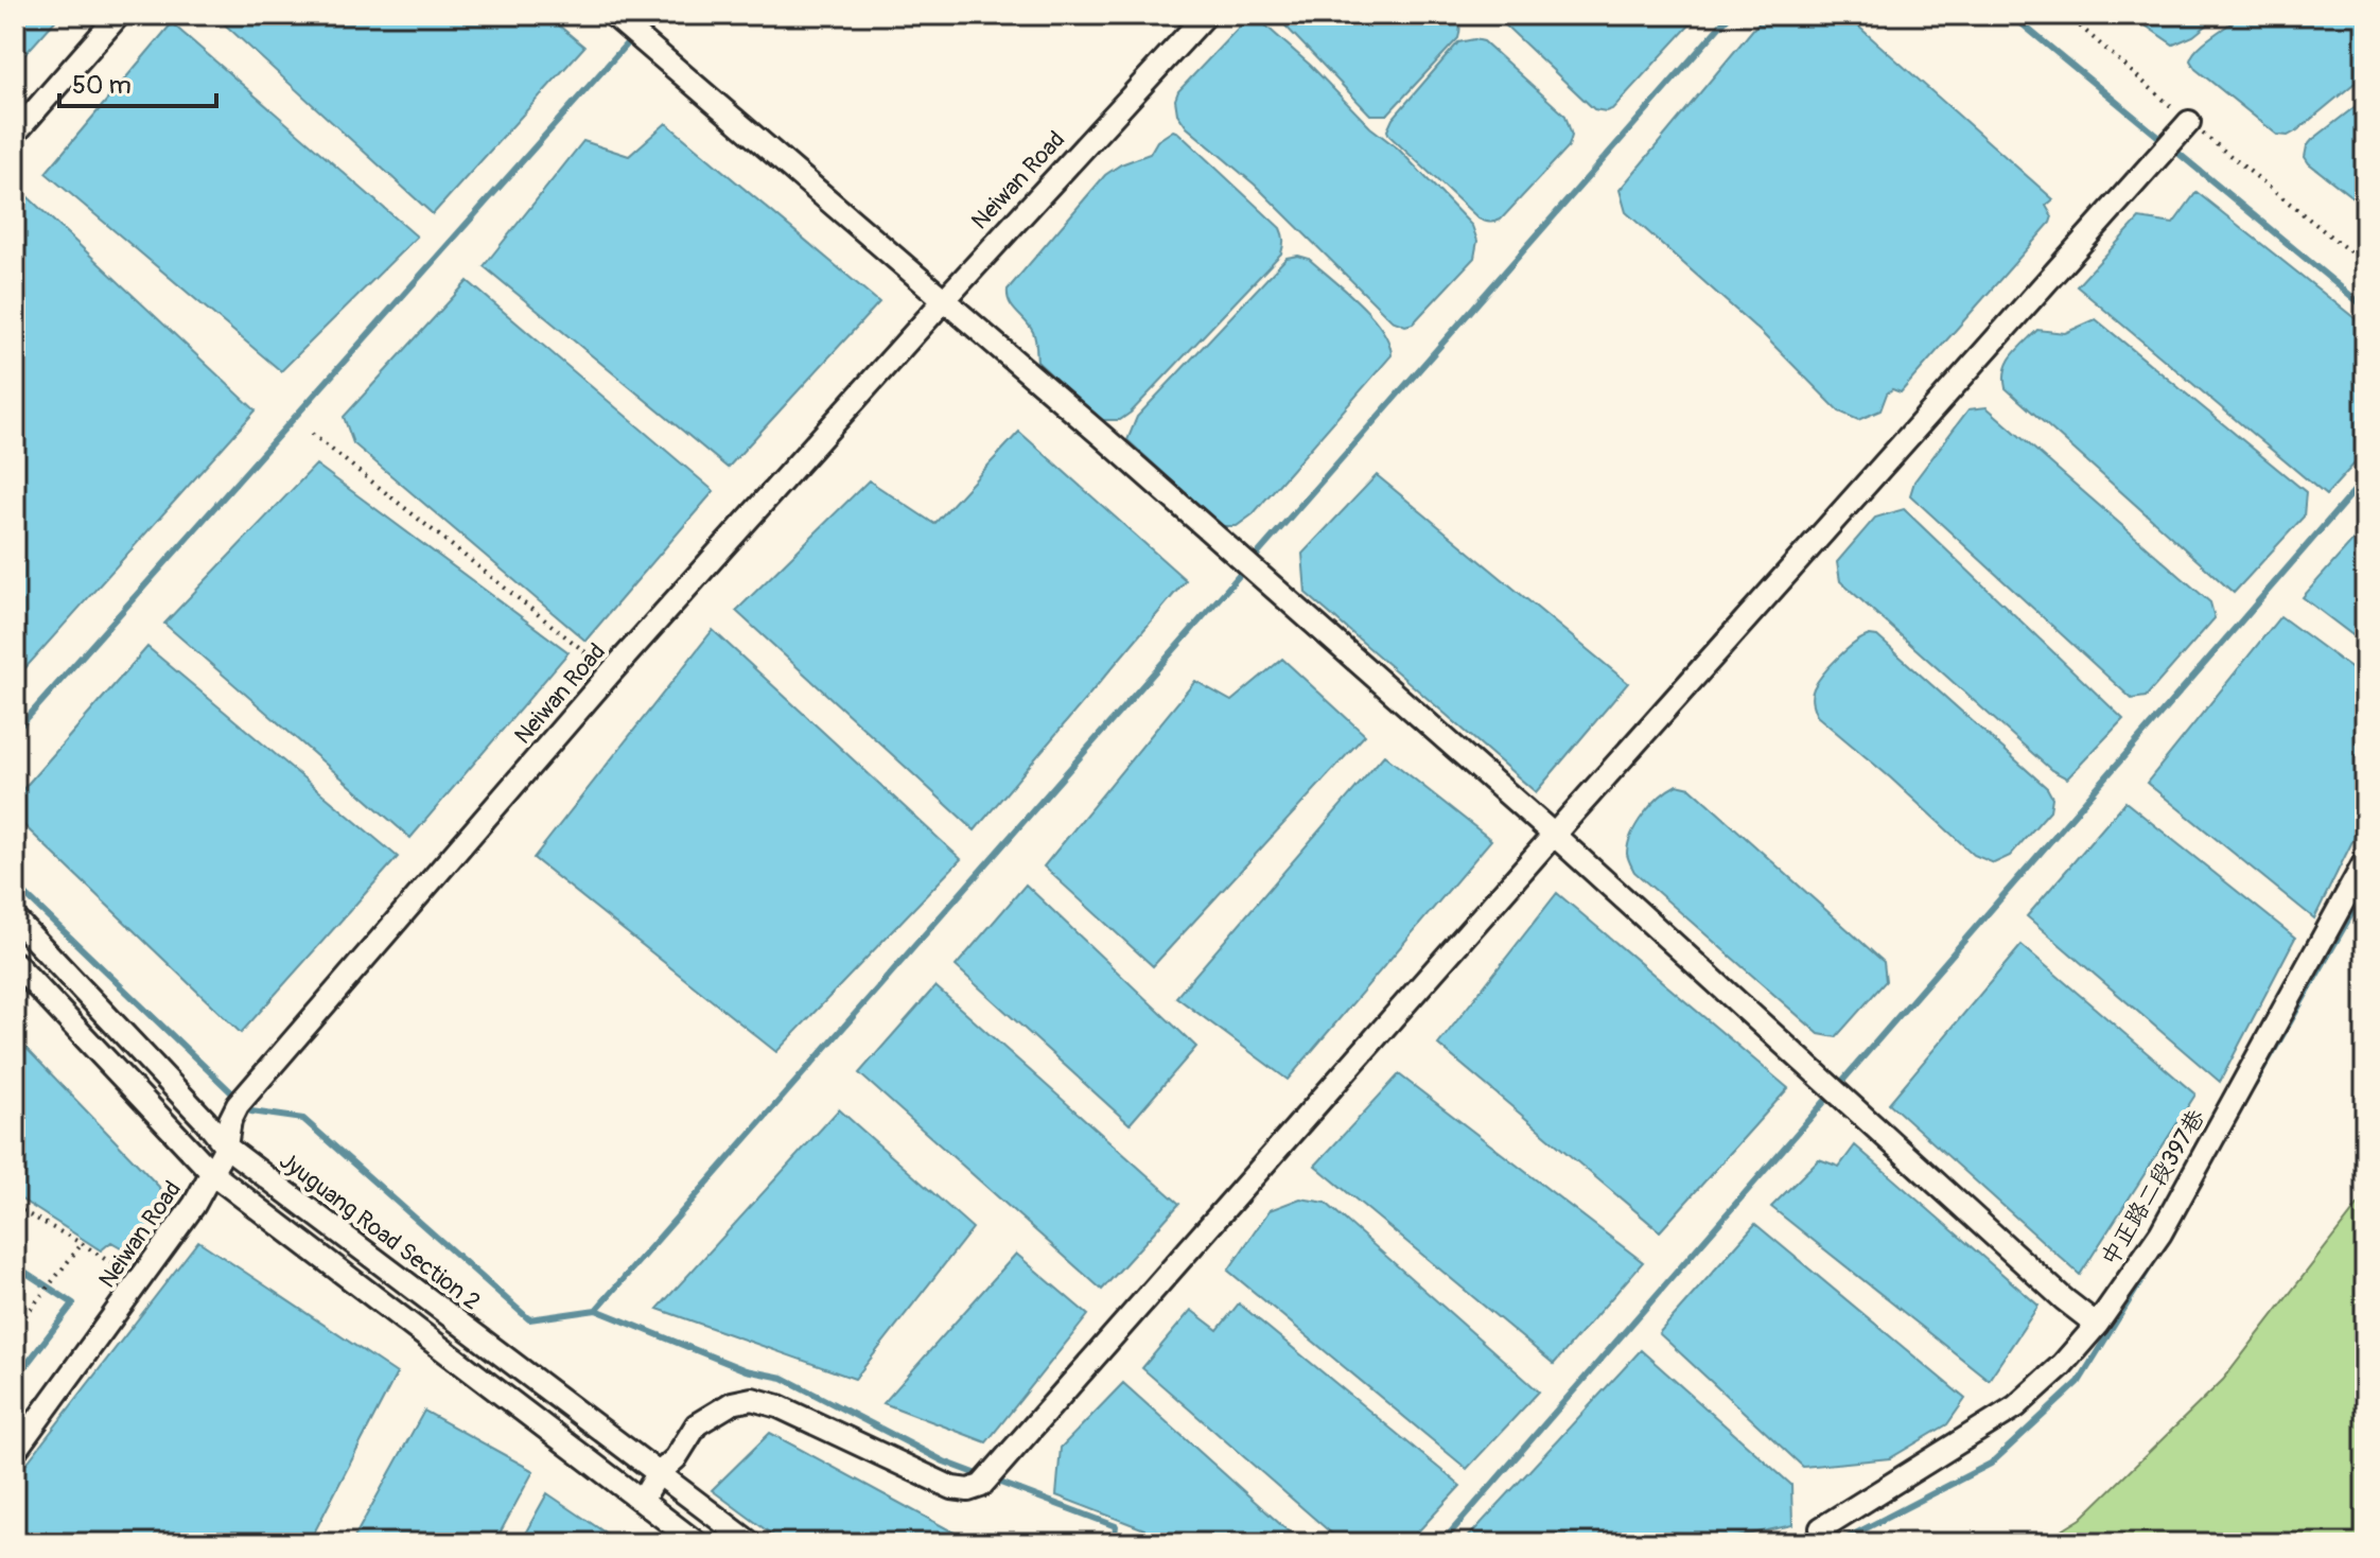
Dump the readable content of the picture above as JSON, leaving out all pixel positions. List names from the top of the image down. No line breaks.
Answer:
{"streets":{"street":["Neiwan Road","中正路二段397巷","Jyuguang Road Section 2"]},"crossings":[["Neiwan Road","Jyuguang Road Section 2"]],"scale_bar":"50 m"}
